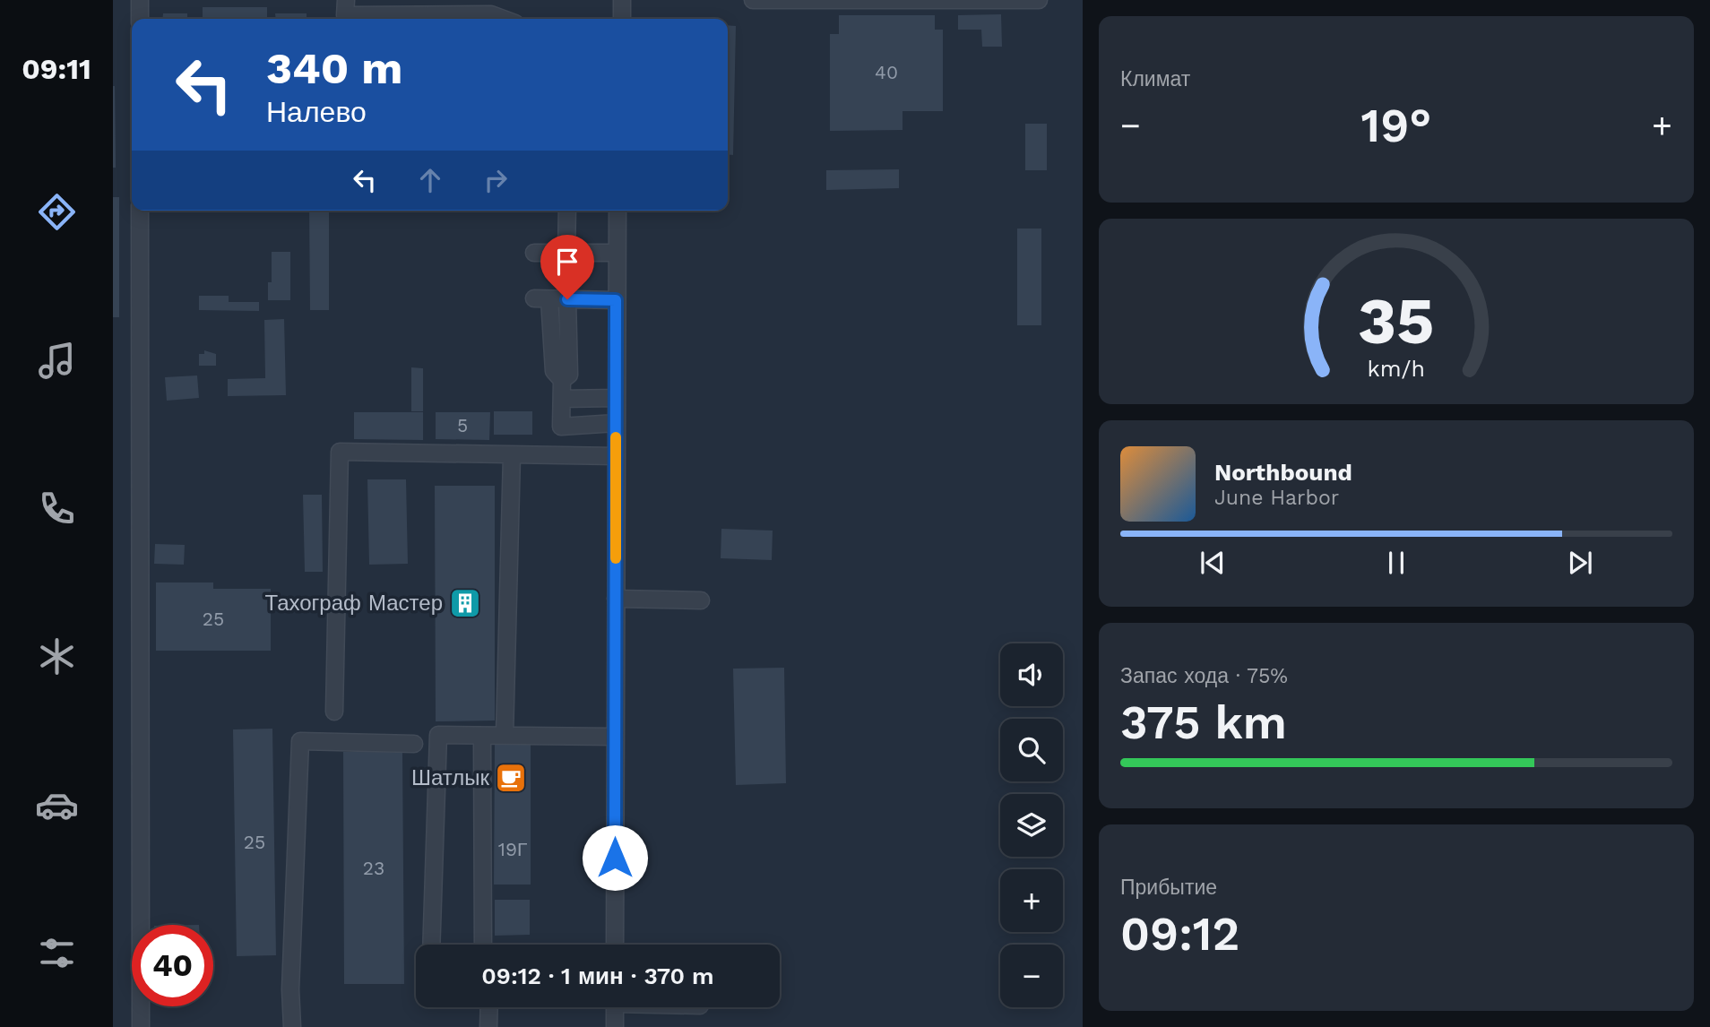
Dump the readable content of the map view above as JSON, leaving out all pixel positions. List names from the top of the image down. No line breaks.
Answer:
{"places":{"building":["Тахограф Мастер"],"cafe":["Шатлык"]},"house_numbers":["40","5","25","25","19Г","23"],"page":{"tabs":"09:11","tile":["Климат",["Запас хода · 75%","375 km"],["Прибытие","09:12"]],"turn":["340 m","Налево"],"heat":["−","19°","+"],"song":["Northbound","June Harbor"],"map_buttons":["+","−"],"limit":"40","trip":"09:12 · 1 мин · 370 m","gauge":["35","km/h"]}}
